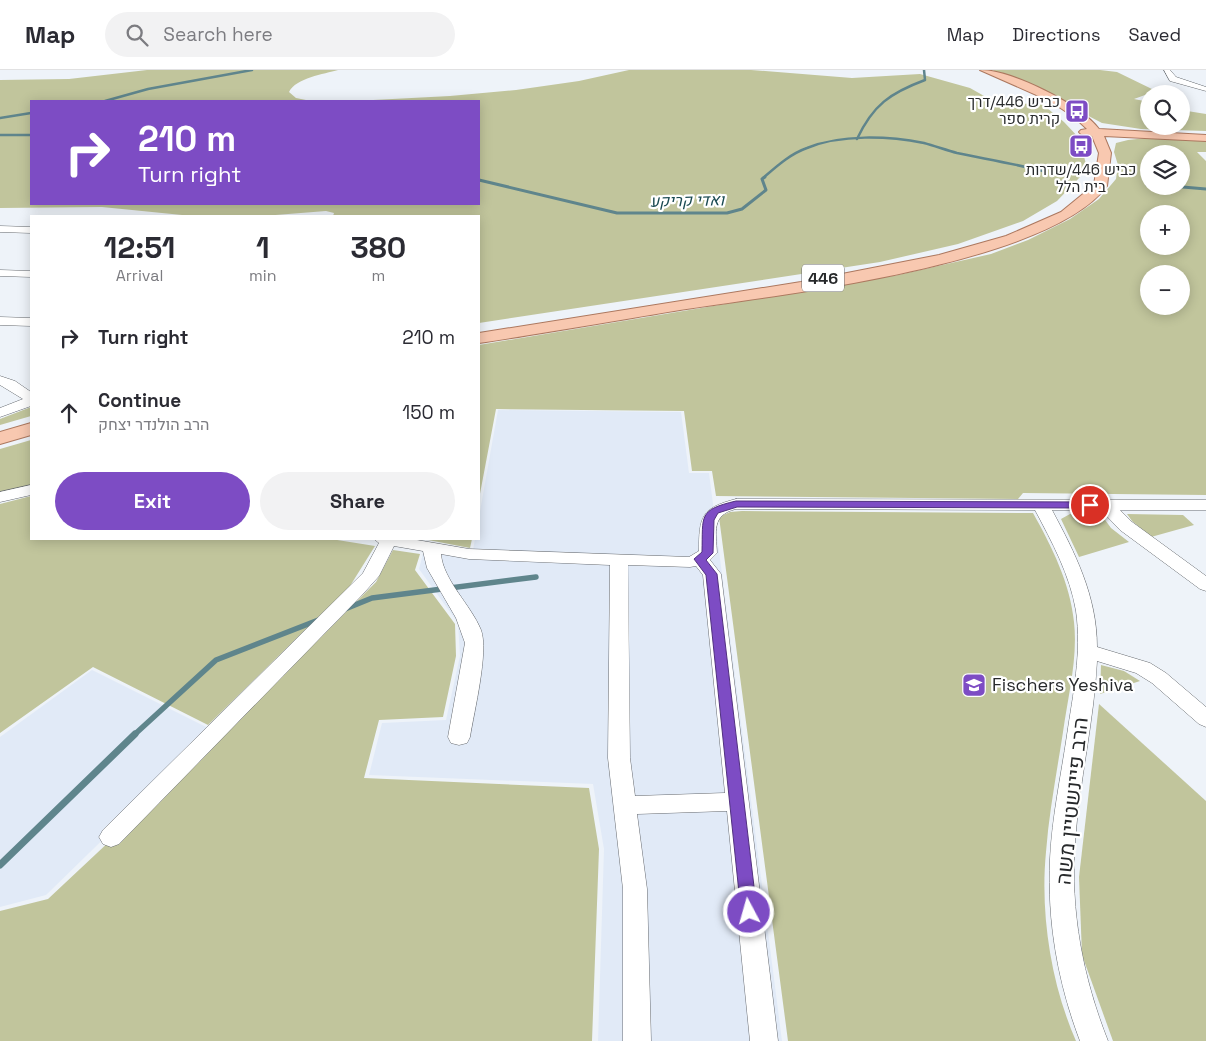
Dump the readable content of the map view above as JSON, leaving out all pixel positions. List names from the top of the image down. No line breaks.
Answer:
{"streets":{"main road":["446"],"street":["הרב פיינשטיין משה"]},"water":["ואדי קריקע"],"places":{"bus stop":["כביש 446/דרך קרית ספר","כביש 446/שדרות בית הלל"],"school or university":["Fischers Yeshiva"]},"page":{"header":"Map","search":"Search here","nav":["Map","Directions","Saved"],"map_buttons":["+","−"],"turn":["210 m","Turn right"],"eta":["12:51","Arrival","1","min","380","m"],"list":[{"name":"Turn right","value":"210 m"},{"name":"Continue","note":"הרב הולנדר יצחק","value":"150 m"}],"buttons":["Exit","Share"]}}
